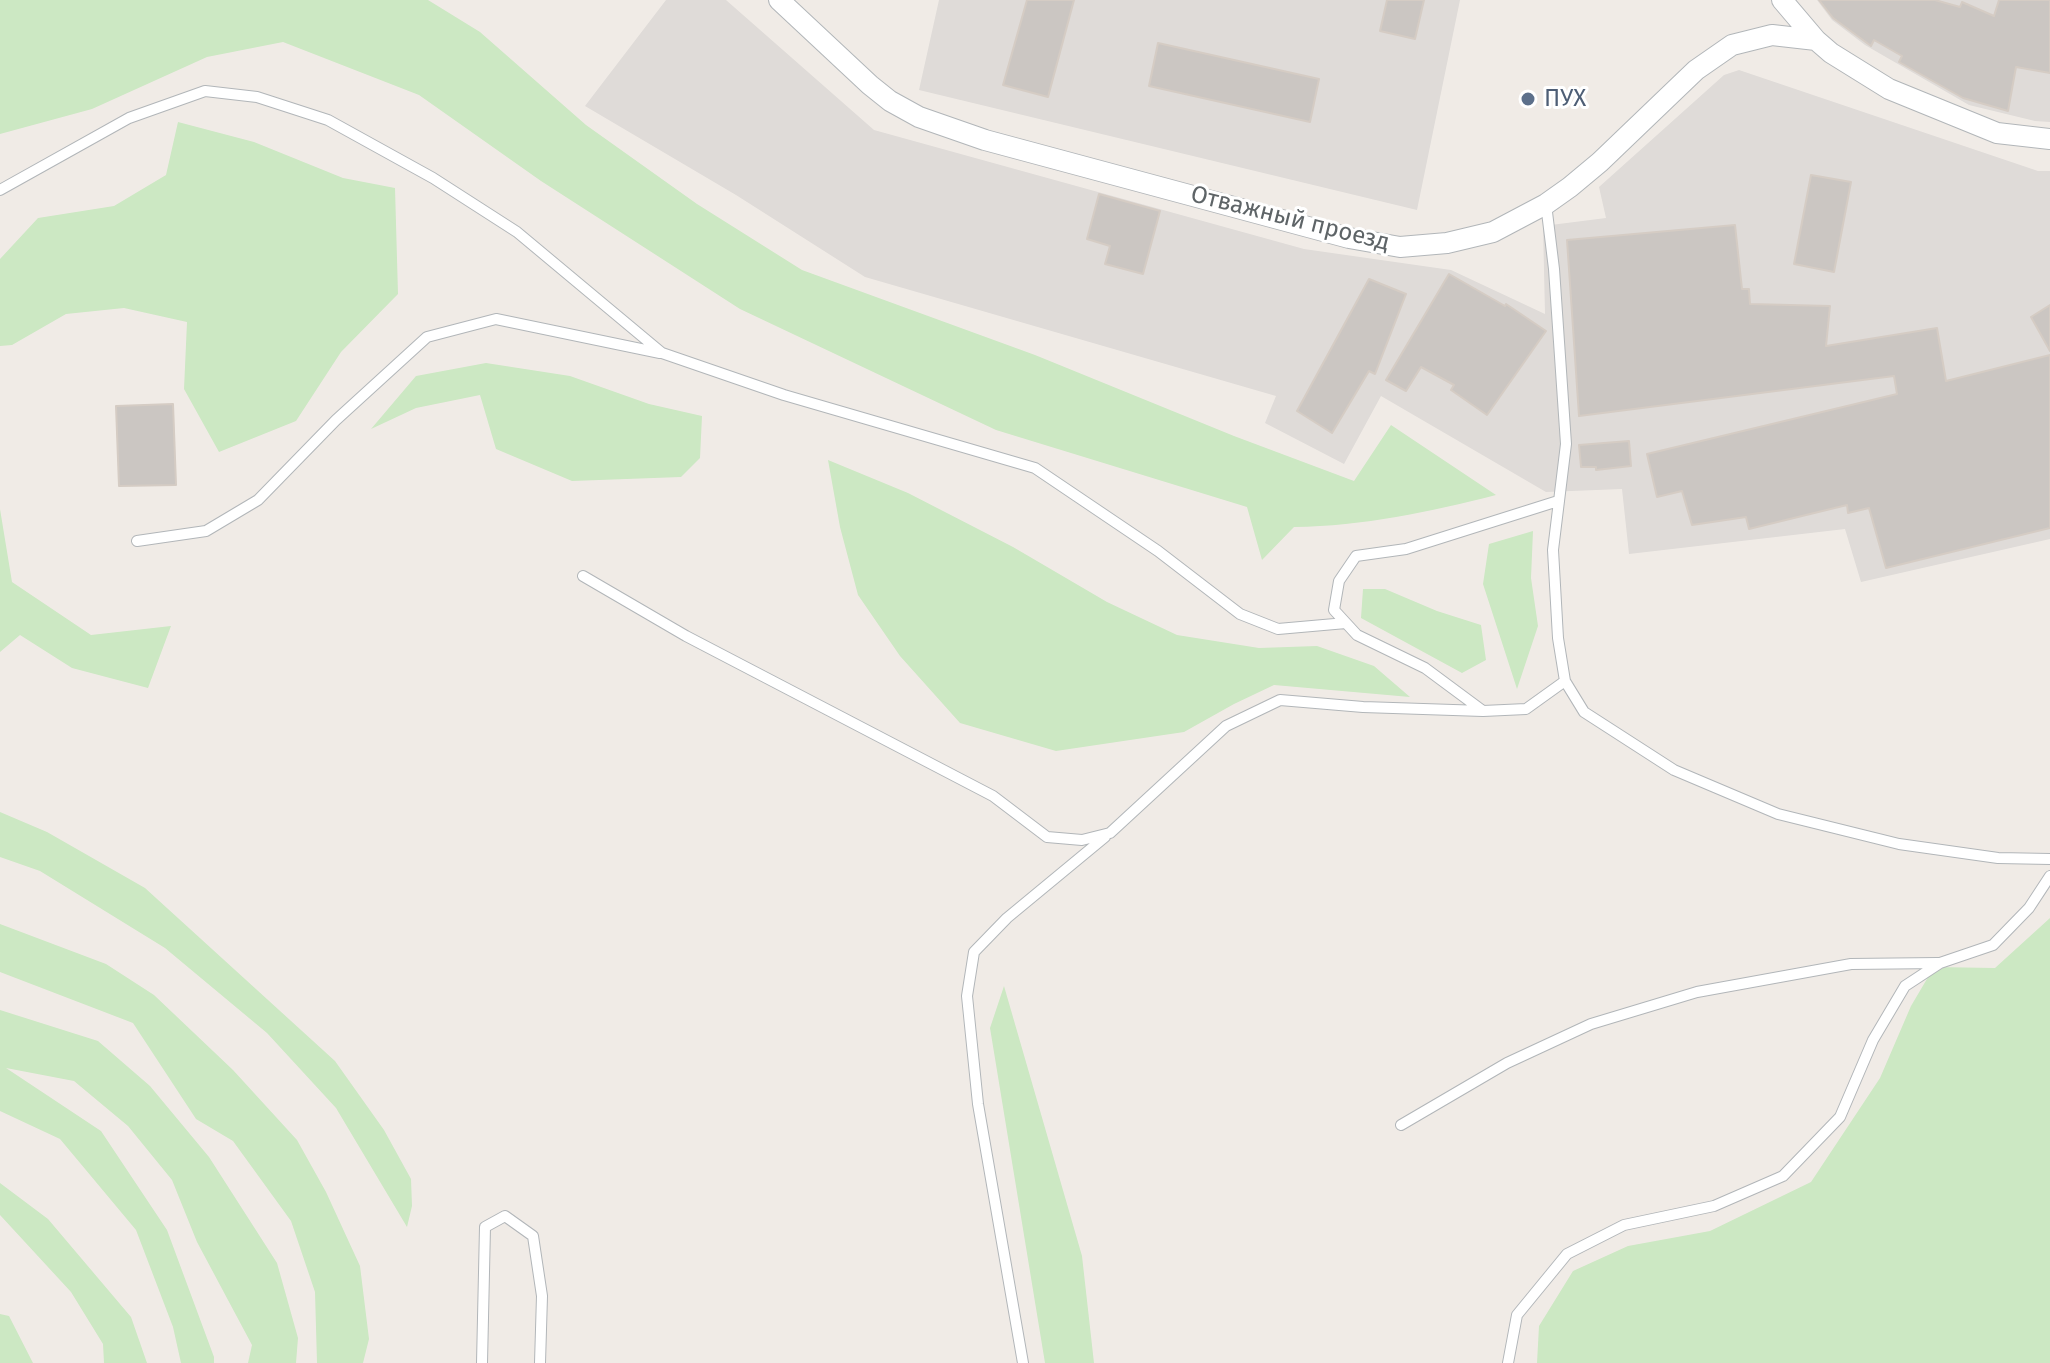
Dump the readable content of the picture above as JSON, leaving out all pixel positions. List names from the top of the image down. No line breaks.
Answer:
{"streets":{"street":["Отважный проезд"]},"places":["ПУХ"]}
